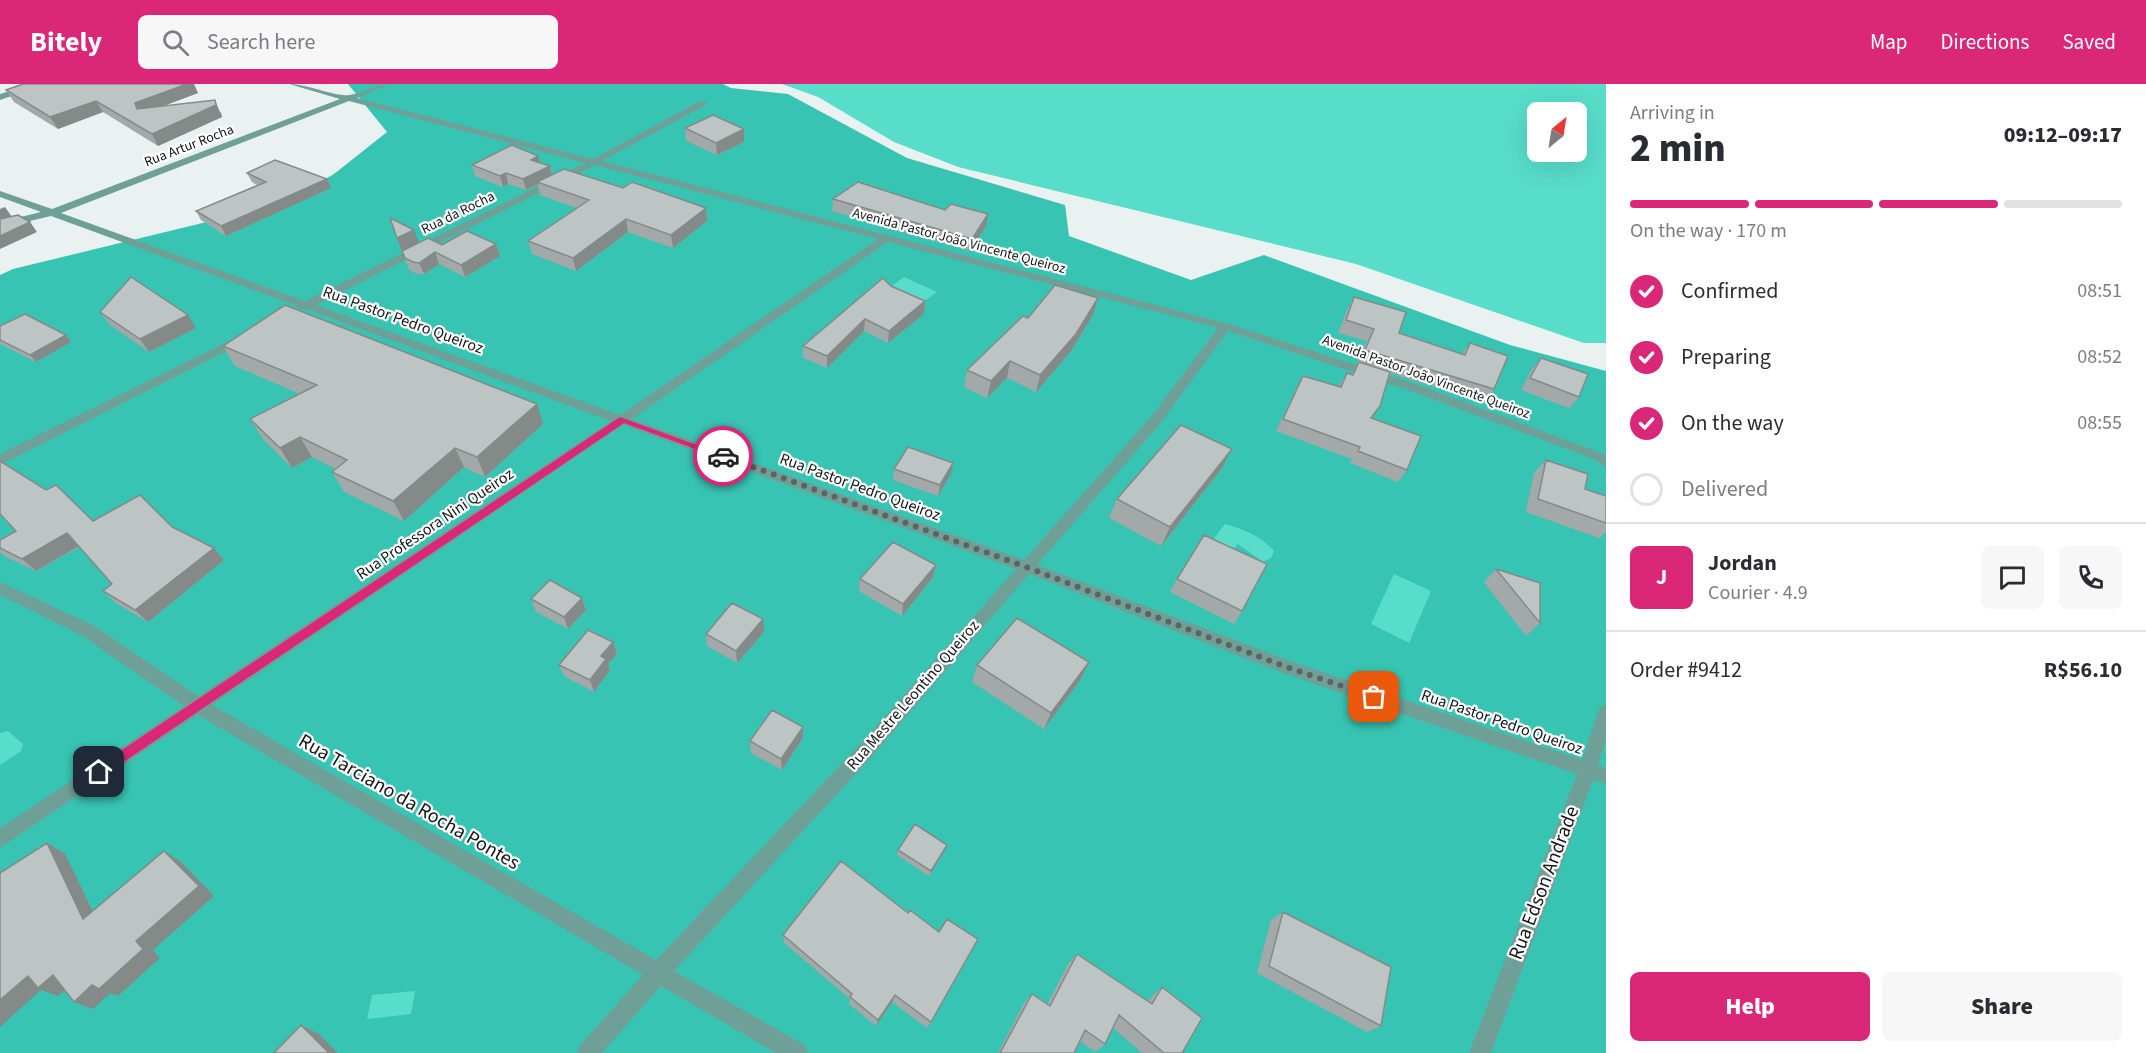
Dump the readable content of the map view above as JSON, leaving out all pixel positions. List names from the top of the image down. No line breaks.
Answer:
{"streets":{"street":["Rua Artur Rocha","Rua da Rocha","Avenida Pastor João Vincente Queiroz","Rua Pastor Pedro Queiroz","Rua Professora Nini Queiroz","Rua Mestre Leontino Queiroz","Rua Tarciano da Rocha Pontes","Rua Edson Andrade"]},"crossings":[["Rua Artur Rocha","Avenida Pastor João Vincente Queiroz"],["Rua Artur Rocha","Rua Pastor Pedro Queiroz"],["Rua da Rocha","Avenida Pastor João Vincente Queiroz"],["Rua da Rocha","Rua Pastor Pedro Queiroz"],["Avenida Pastor João Vincente Queiroz","Rua Professora Nini Queiroz"],["Avenida Pastor João Vincente Queiroz","Rua Mestre Leontino Queiroz"],["Rua Pastor Pedro Queiroz","Rua Professora Nini Queiroz"],["Rua Pastor Pedro Queiroz","Rua Mestre Leontino Queiroz"],["Rua Pastor Pedro Queiroz","Rua Edson Andrade"],["Rua Professora Nini Queiroz","Rua Tarciano da Rocha Pontes"],["Rua Mestre Leontino Queiroz","Rua Tarciano da Rocha Pontes"]],"north":"top right","page":{"header":"Bitely","search":"Search here","nav":["Map","Directions","Saved"],"heading":["2 min","Arriving in","09:12–09:17"],"panel":["Jordan","Courier · 4.9","Order #9412","R$56.10"],"bar":"On the way · 170 m","list":[["Confirmed","08:51"],["Preparing","08:52"],["On the way","08:55"],"Delivered"],"round":"J","buttons":["Help","Share"]}}
